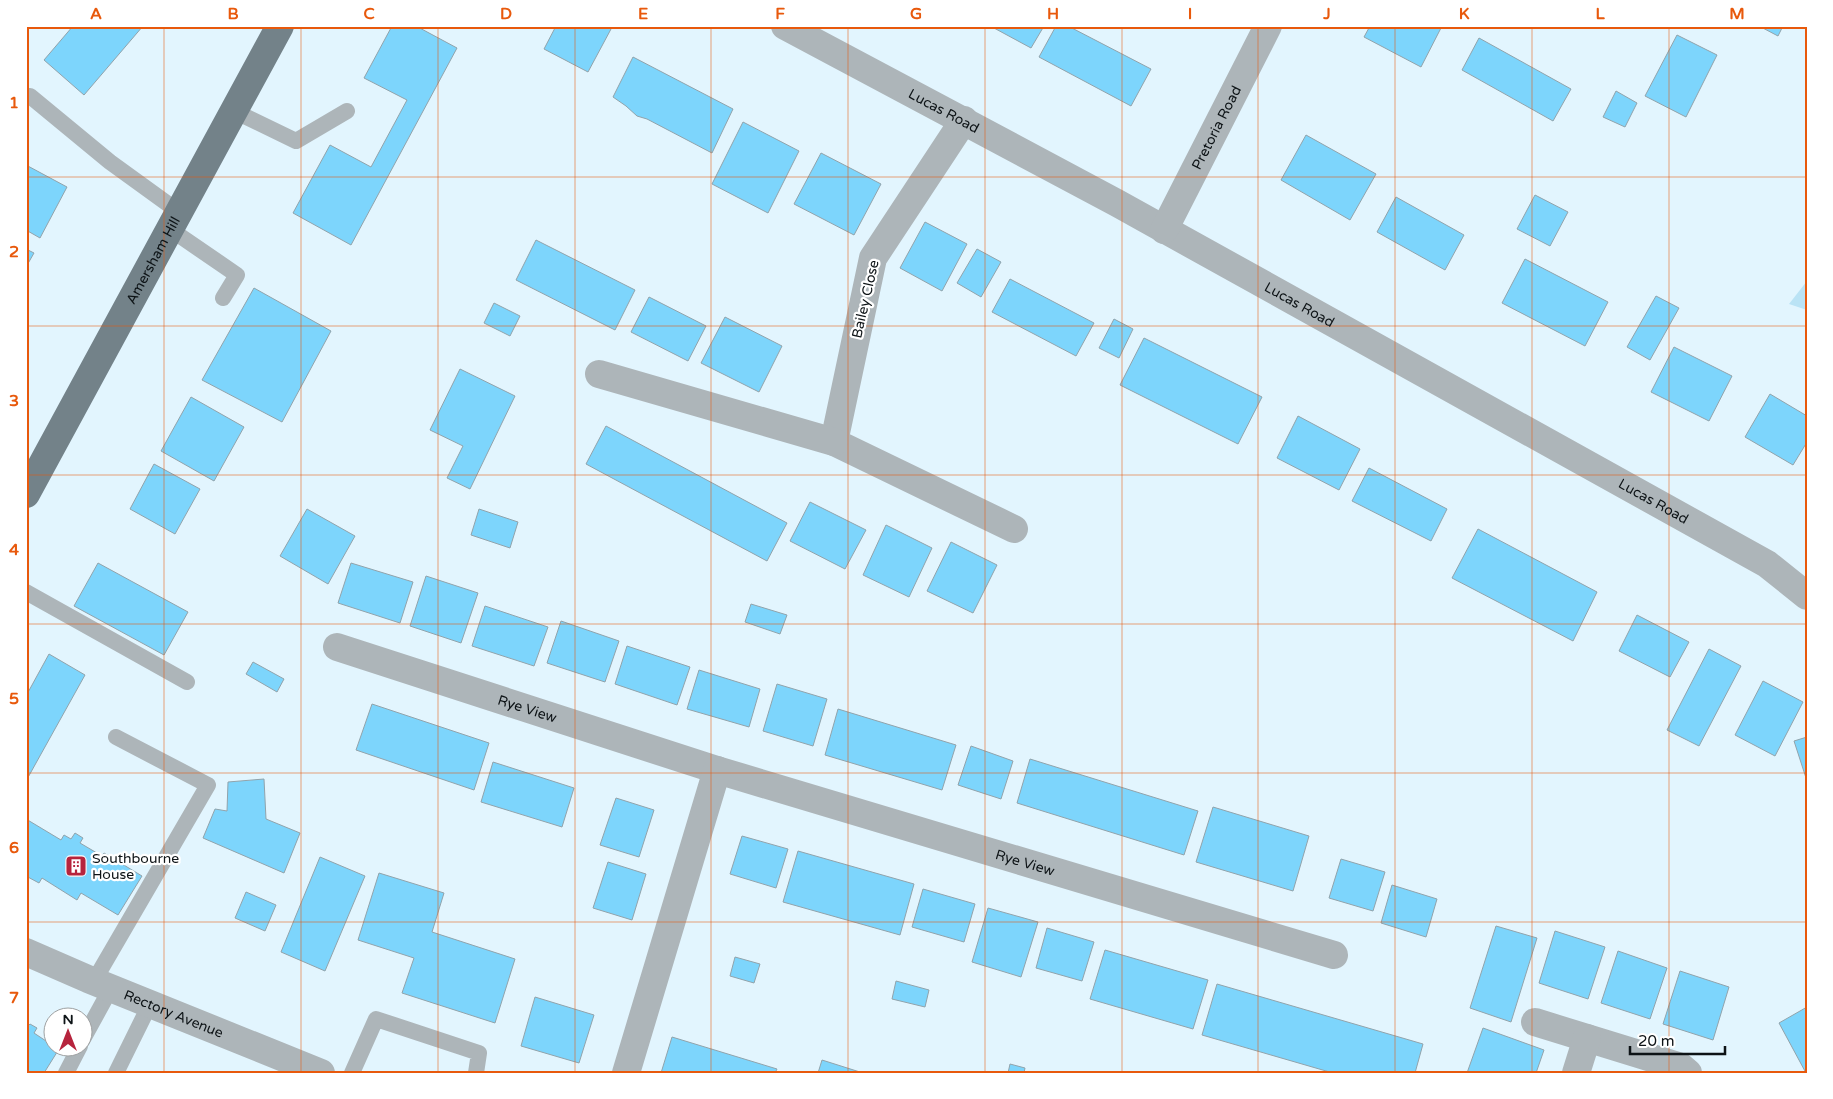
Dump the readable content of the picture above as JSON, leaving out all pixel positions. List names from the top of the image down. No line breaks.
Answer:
{"streets":{"main road":["Amersham Hill"],"street":["Lucas Road","Pretoria Road","Bailey Close","Rye View","Rectory Avenue"]},"crossings":[["Lucas Road","Pretoria Road"],["Lucas Road","Bailey Close"]],"places":{"building":["Southbourne House"]},"scale_bar":"20 m","north":"top","grid":{"columns":["A","B","C","D","E","F","G","H","I","J","K","L","M"],"rows":["1","2","3","4","5","6","7"]}}
